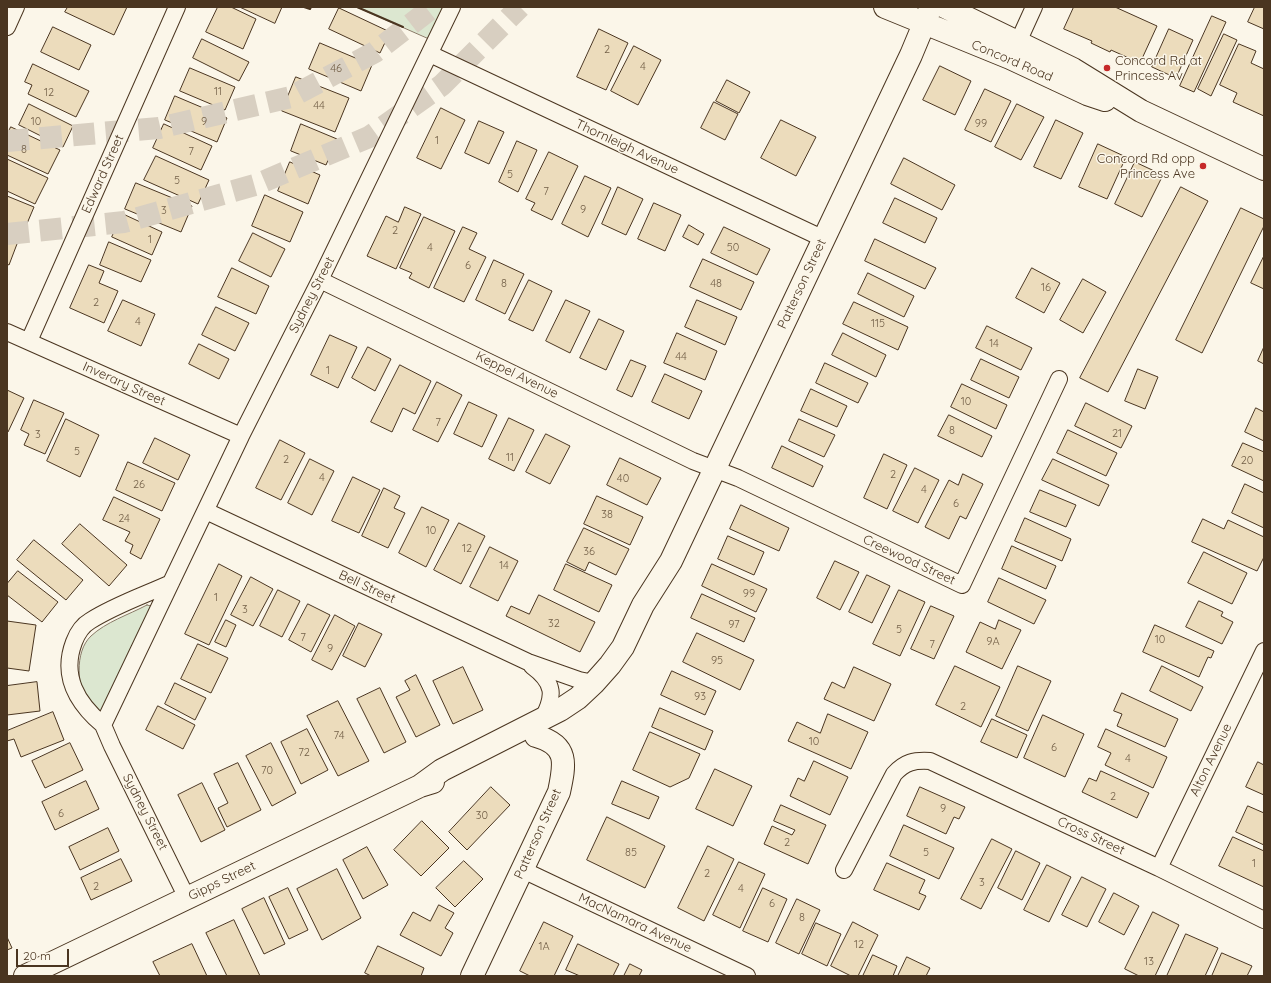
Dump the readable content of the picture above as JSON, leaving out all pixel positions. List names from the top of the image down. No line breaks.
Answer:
{"streets":{"main road":["Concord Road","Patterson Street","Gipps Street"],"street":["Thornleigh Avenue","Edward Street","Sydney Street","Keppel Avenue","Inverary Street","Creewood Street","Bell Street","Alton Avenue","Cross Street","MacNamara Avenue"]},"crossings":[["Concord Road","Patterson Street"],["Thornleigh Avenue","Patterson Street"],["Thornleigh Avenue","Sydney Street"],["Edward Street","Inverary Street"],["Patterson Street","Keppel Avenue"],["Patterson Street","Creewood Street"],["Patterson Street","Bell Street"],["Patterson Street","Gipps Street"],["Patterson Street","MacNamara Avenue"],["Sydney Street","Keppel Avenue"],["Sydney Street","Inverary Street"],["Sydney Street","Bell Street"],["Sydney Street","Gipps Street"],["Keppel Avenue","Creewood Street"],["Bell Street","Gipps Street"],["Alton Avenue","Cross Street"]],"places":["Concord Rd at Princess Av","Concord Rd opp Princess Ave"],"house_numbers":["2","4","46","11","12","44","10","9","99","1","8","7","5","5","7","9","3","2","1","4","50","6","8","48","16","2","4","115","14","44","1","10","7","8","21","3","5","11","2","20","2","4","40","26","4","6","38","24","10","12","36","14","99","1","3","32","97","5","7","10","9A","7","9","95","93","2","74","10","6","72","4","70","2","9","6","30","2","85","5","1","2","3","2","4","6","8","12","1A","13"],"scale_bar":"20 m"}
